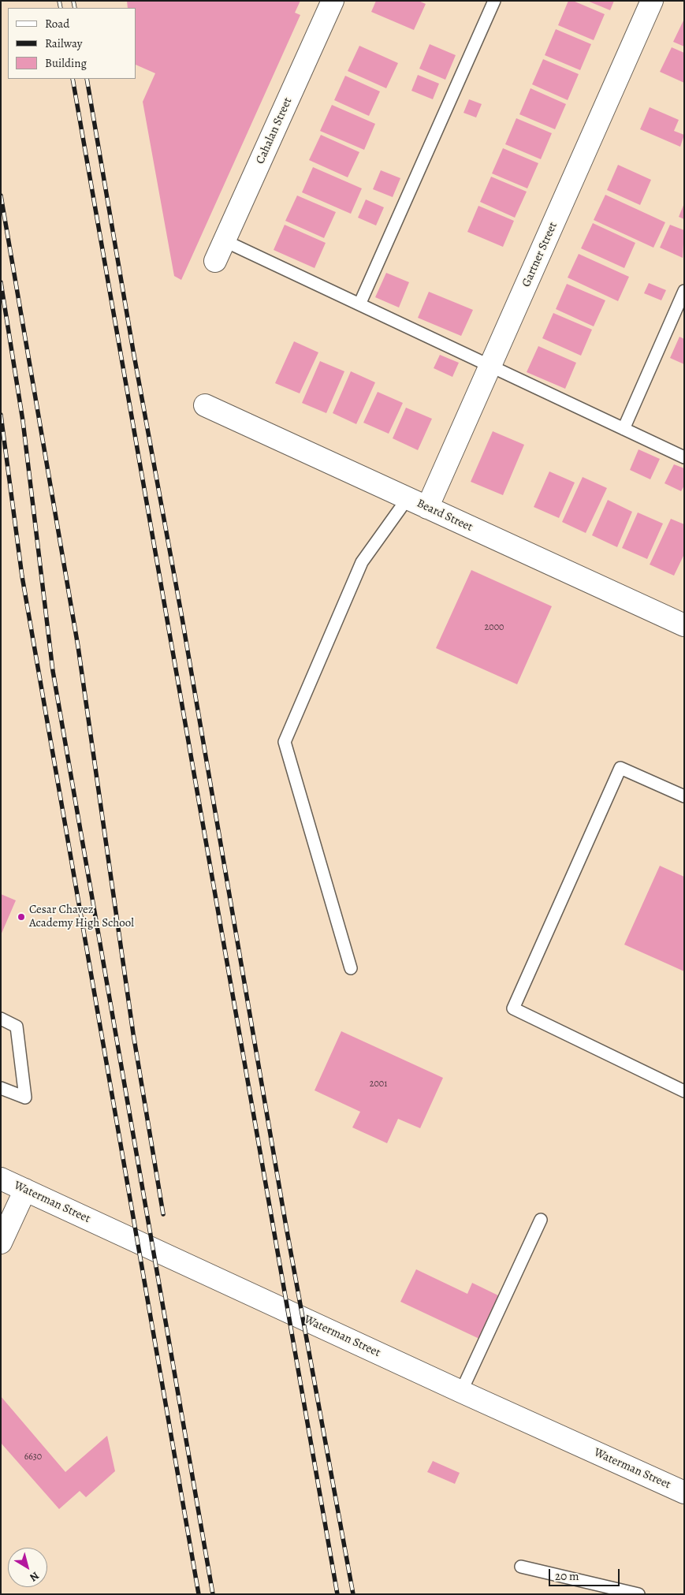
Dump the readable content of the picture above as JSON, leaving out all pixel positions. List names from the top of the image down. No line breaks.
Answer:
{"streets":{"street":["Cahalan Street","Gartner Street","Beard Street","Waterman Street"]},"crossings":[["Gartner Street","Beard Street"]],"places":["Cesar Chavez Academy High School"],"house_numbers":["2000","2001","6630"],"legend":["Road","Railway","Building"],"scale_bar":"20 m","north":"bottom right"}
